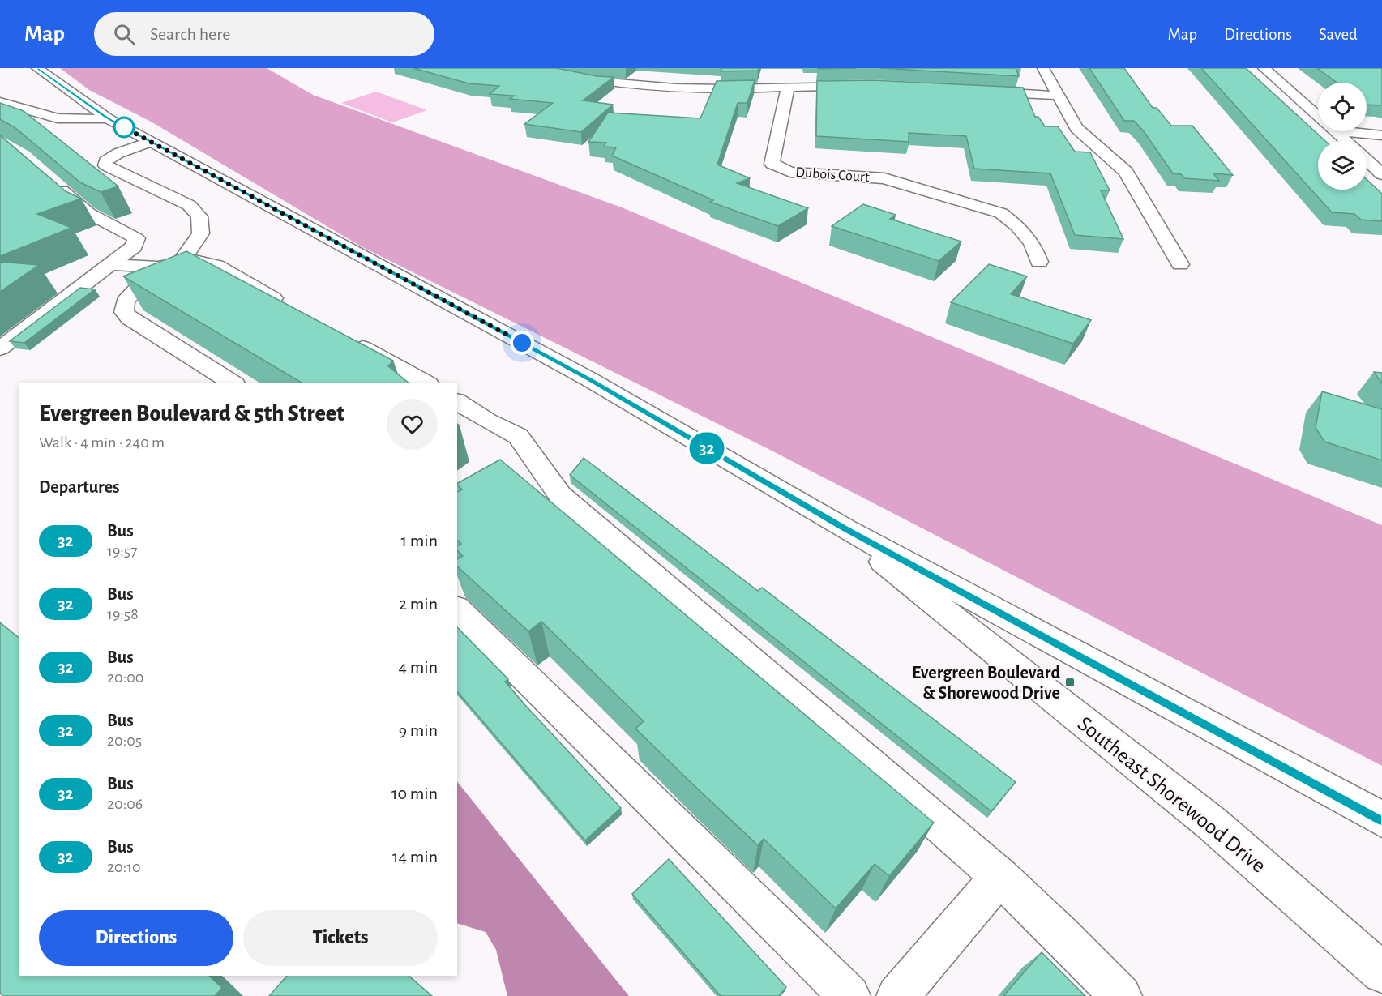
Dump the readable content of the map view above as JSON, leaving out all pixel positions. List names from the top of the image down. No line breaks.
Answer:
{"streets":{"street":["Dubois Court","Southeast Shorewood Drive"]},"places":{"transit":["Evergreen Boulevard & Shorewood Drive"]},"lines":["bus line 32"],"page":{"header":"Map","search":"Search here","nav":["Map","Directions","Saved"],"on_map":"32","heading":[["Evergreen Boulevard & 5th Street","Walk · 4 min · 240 m"],"Departures"],"list":[{"mark":"32","name":"Bus","note":"19:57","value":"1 min"},{"mark":"32","name":"Bus","note":"19:58","value":"2 min"},{"mark":"32","name":"Bus","note":"20:00","value":"4 min"},{"mark":"32","name":"Bus","note":"20:05","value":"9 min"},{"mark":"32","name":"Bus","note":"20:06","value":"10 min"},{"mark":"32","name":"Bus","note":"20:10","value":"14 min"}],"buttons":["Directions","Tickets"]}}
